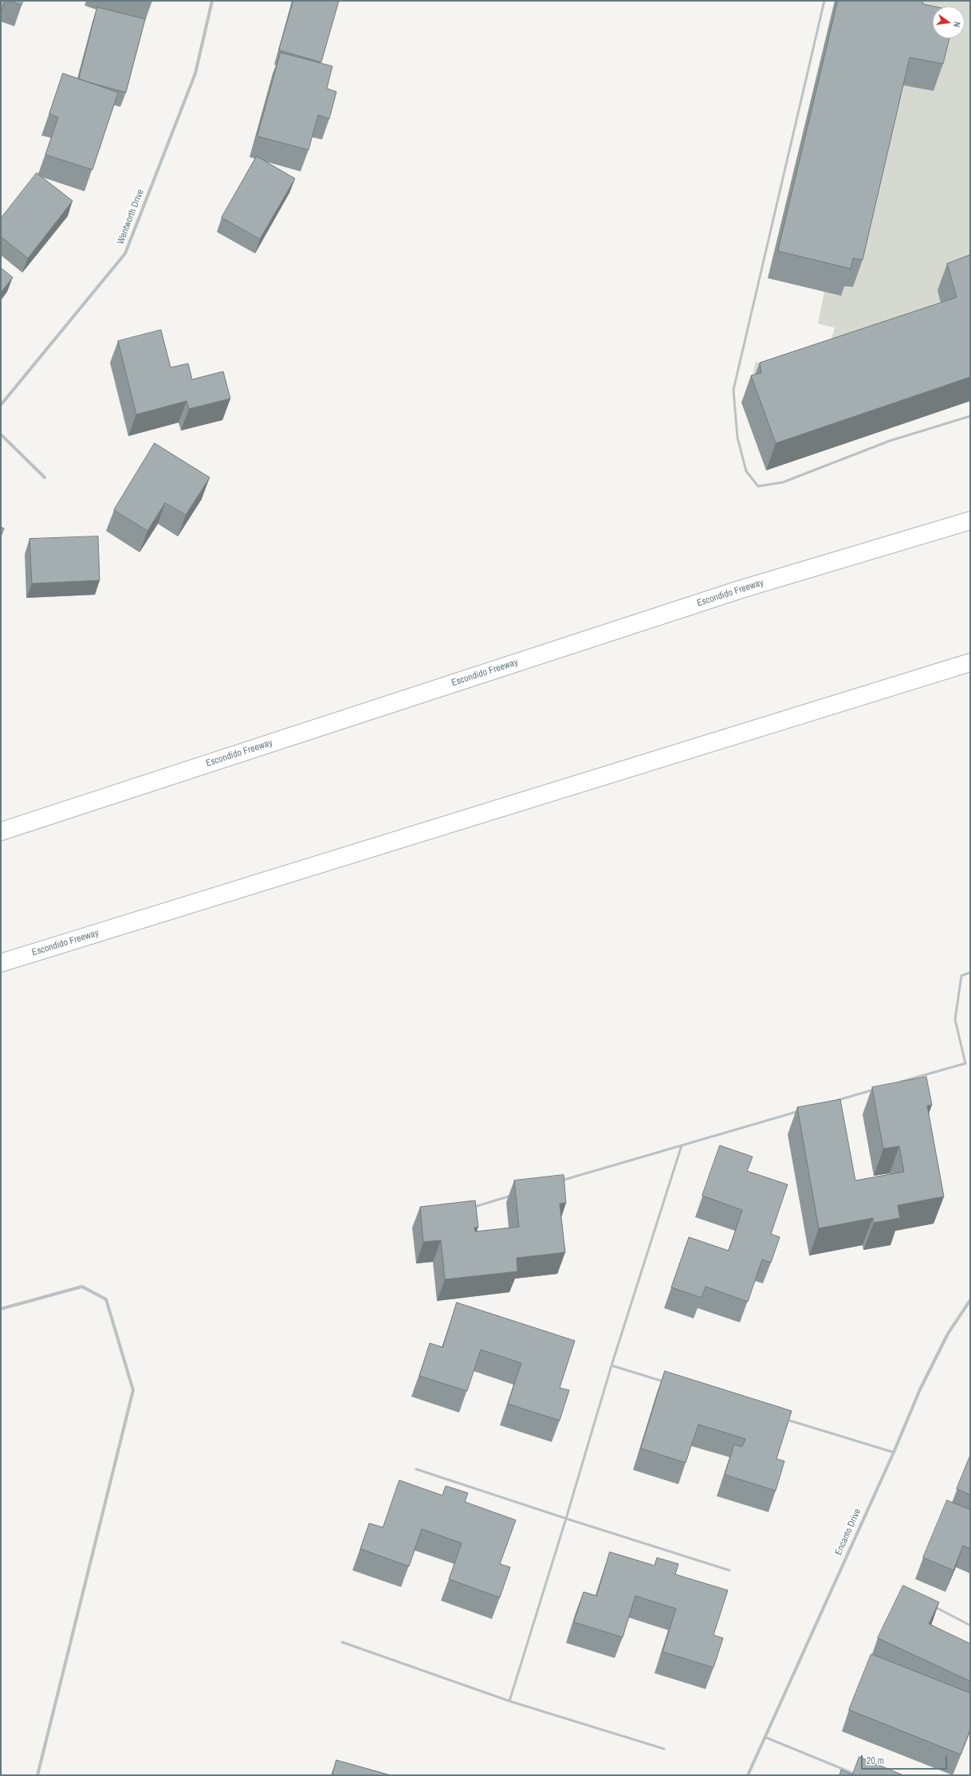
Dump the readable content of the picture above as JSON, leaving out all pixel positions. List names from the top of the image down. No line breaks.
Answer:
{"streets":{"highway":["Escondido Freeway"],"street":["Wentworth Drive","Encanto Drive"]},"scale_bar":"20 m","north":"right"}
